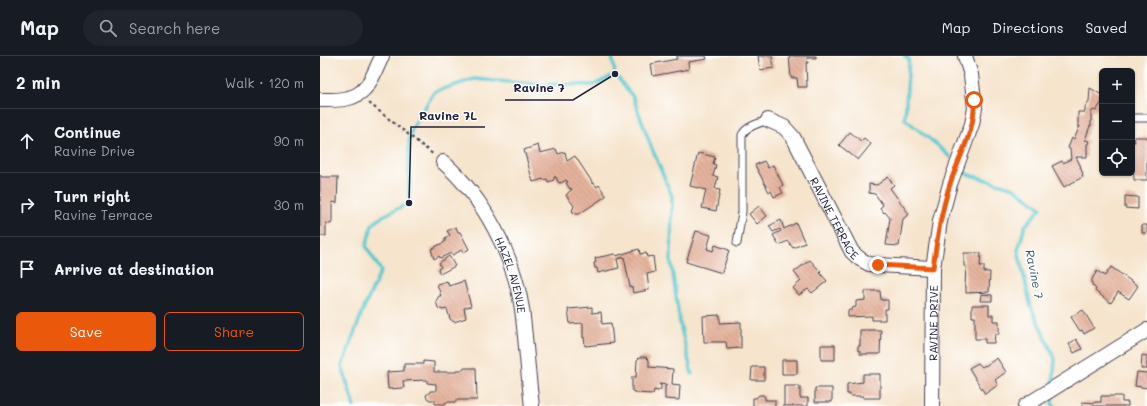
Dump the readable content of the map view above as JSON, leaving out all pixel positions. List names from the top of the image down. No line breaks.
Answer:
{"streets":{"street":["RAVINE TERRACE","HAZEL AVENUE","RAVINE DRIVE"]},"crossings":[["RAVINE TERRACE","RAVINE DRIVE"]],"water":["Ravine 7"],"places":["Ravine 7","Ravine 7L"],"page":{"header":"Map","search":"Search here","nav":["Map","Directions","Saved"],"heading":["2 min","Walk · 120 m"],"map_buttons":["+","−"],"list":[["Continue","Ravine Drive","90 m"],["Turn right","Ravine Terrace","30 m"],"Arrive at destination"],"buttons":["Save","Share"]}}
